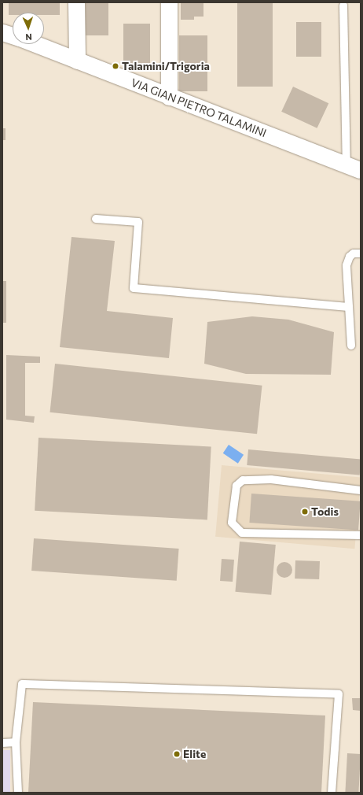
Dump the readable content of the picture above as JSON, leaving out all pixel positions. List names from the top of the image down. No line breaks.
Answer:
{"streets":{"street":["VIA GIAN PIETRO TALAMINI"]},"places":["Talamini/Trigoria","Todis","Elite"],"north":"bottom"}
